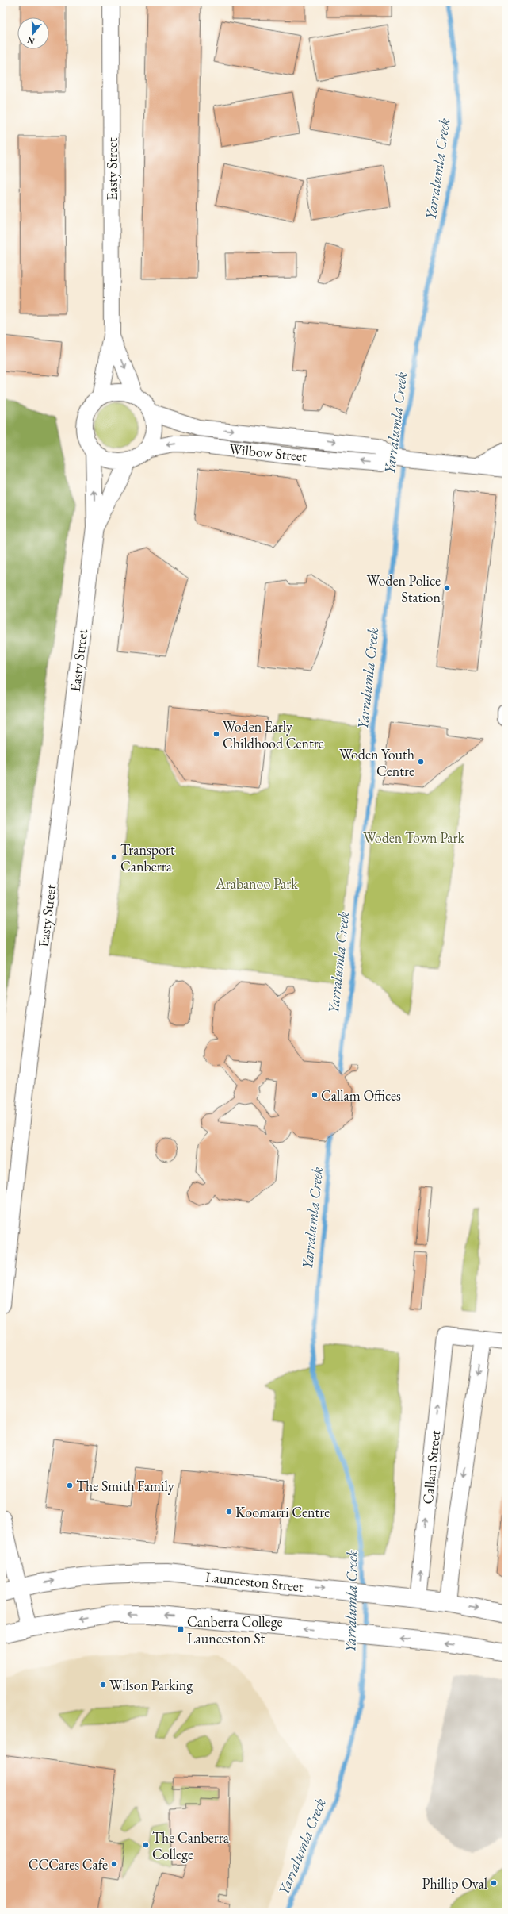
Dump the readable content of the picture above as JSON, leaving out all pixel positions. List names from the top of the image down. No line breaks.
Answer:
{"streets":{"main road":["Launceston Street"],"street":["Easty Street","Wilbow Street","Callam Street"]},"crossings":[["Easty Street","Wilbow Street"],["Callam Street","Launceston Street"]],"water":["Yarralumla Creek"],"parks":["Woden Town Park","Arabanoo Park"],"places":{"other":["Woden Police Station","Woden Early Childhood Centre","Woden Youth Centre","Transport Canberra","Callam Offices","The Smith Family","Koomarri Centre","Wilson Parking","The Canberra College","CCCares Cafe","Phillip Oval"],"transit":["Canberra College Launceston St"]},"north":"bottom"}
